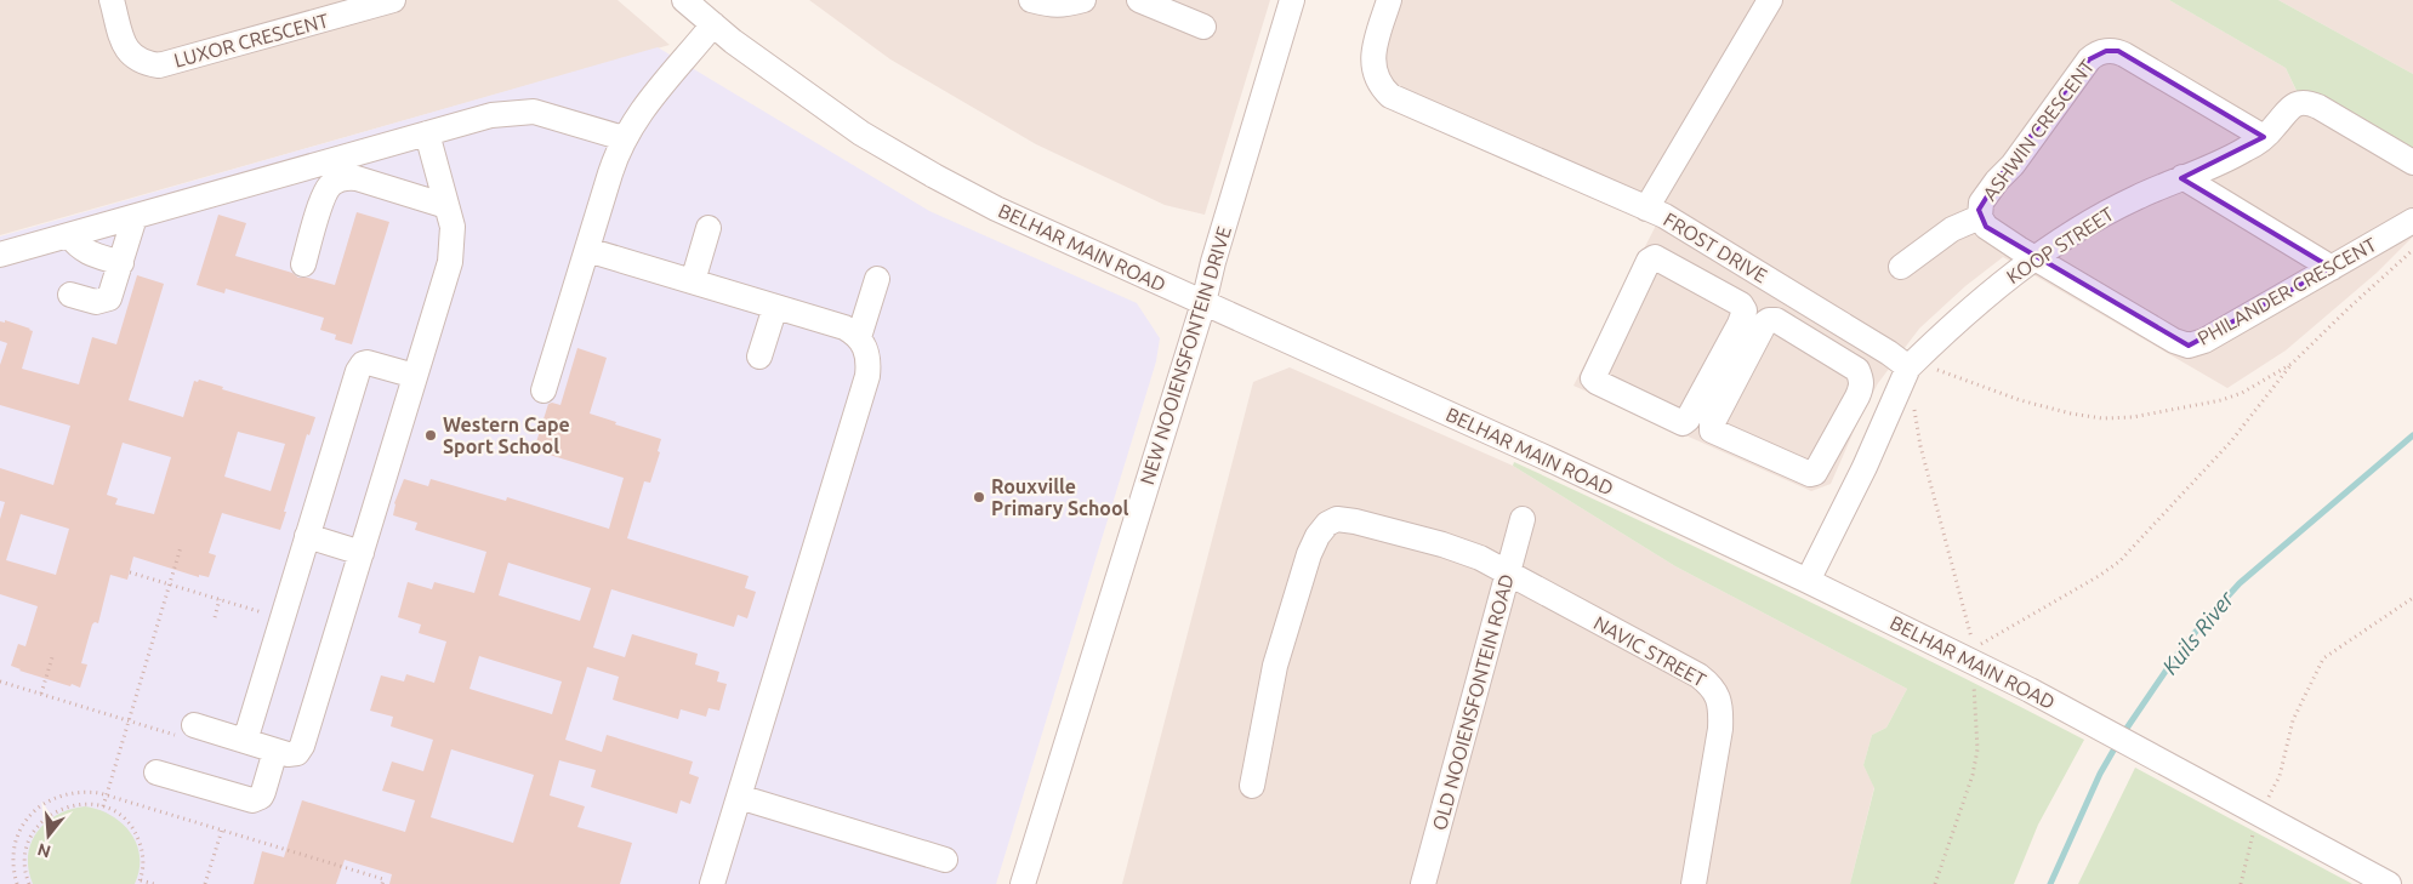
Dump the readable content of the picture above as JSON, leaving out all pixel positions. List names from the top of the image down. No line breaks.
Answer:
{"streets":{"street":["LUXOR CRESCENT","ASHWIN CRESCENT","KOOP STREET","BELHAR MAIN ROAD","FROST DRIVE","PHILANDER CRESCENT","NEW NOOIENSFONTEIN DRIVE","NAVIC STREET","OLD NOOIENSFONTEIN ROAD"]},"crossings":[["ASHWIN CRESCENT","KOOP STREET"],["ASHWIN CRESCENT","PHILANDER CRESCENT"],["KOOP STREET","FROST DRIVE"],["KOOP STREET","PHILANDER CRESCENT"],["BELHAR MAIN ROAD","NEW NOOIENSFONTEIN DRIVE"],["NAVIC STREET","OLD NOOIENSFONTEIN ROAD"]],"water":["Kuils River"],"places":["Western Cape Sport School","Rouxville Primary School"],"north":"bottom"}
